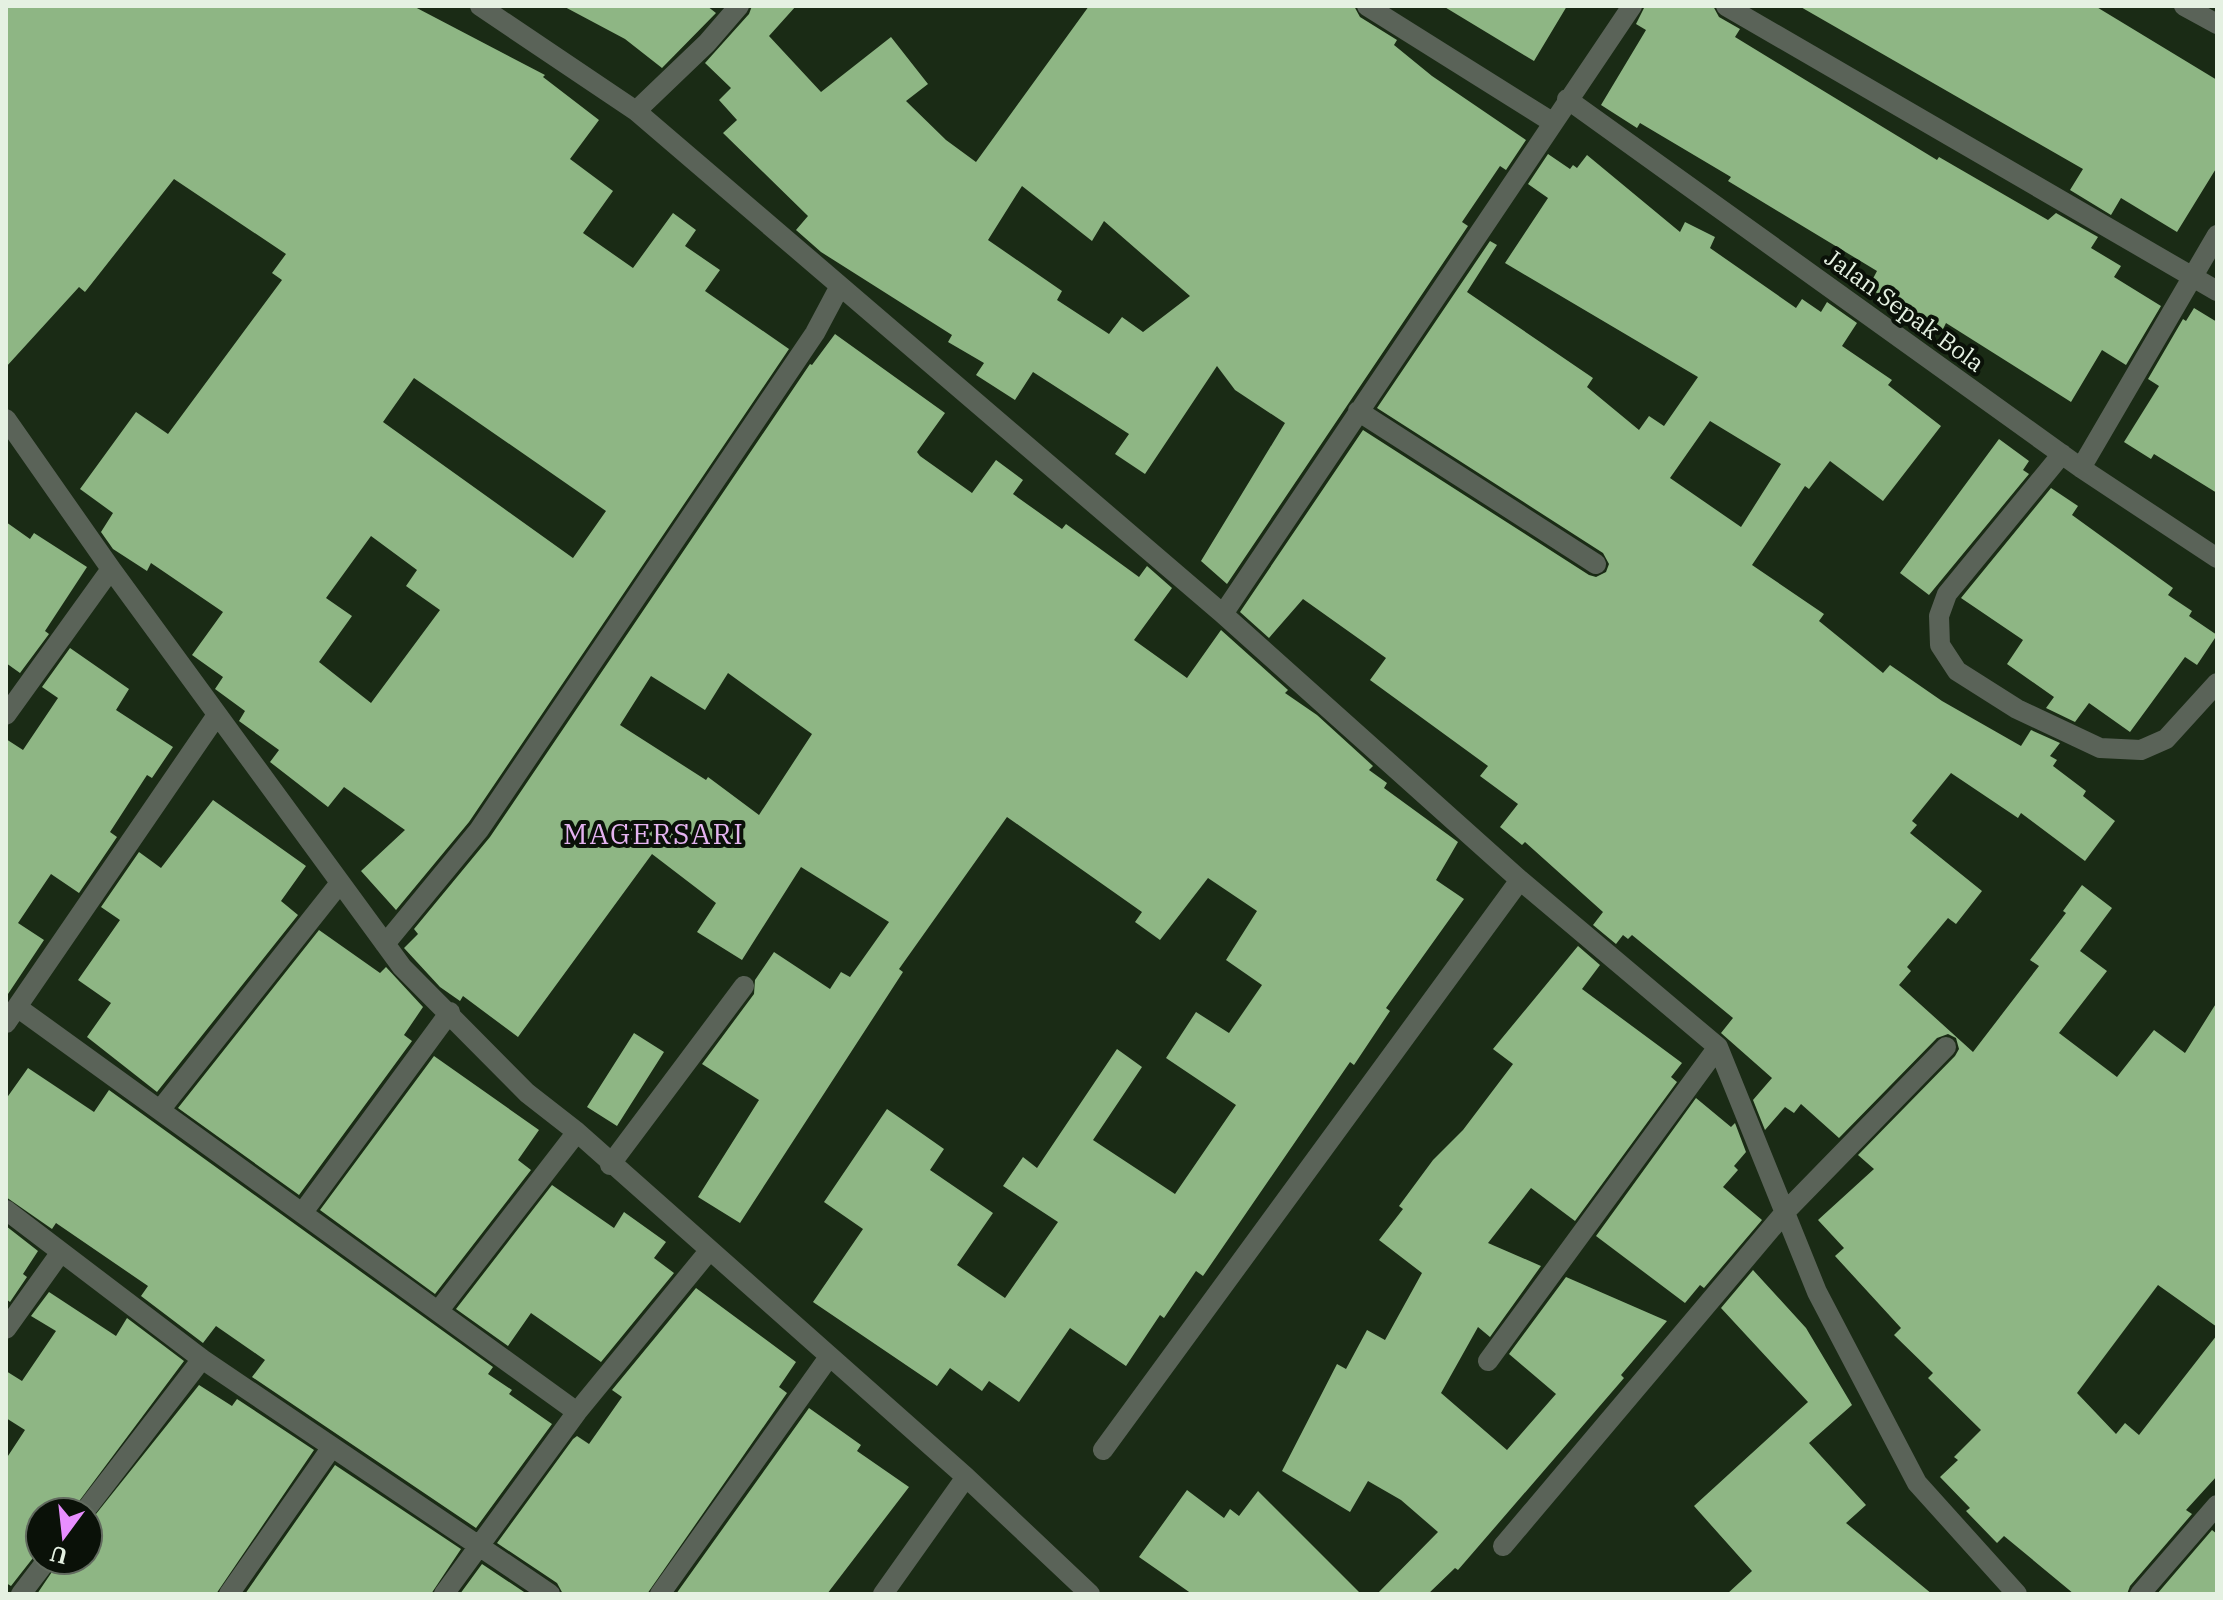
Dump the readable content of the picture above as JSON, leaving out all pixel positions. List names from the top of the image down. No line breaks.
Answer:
{"streets":{"street":["Jalan Sepak Bola"]},"districts":["MAGERSARI"],"north":"bottom"}
